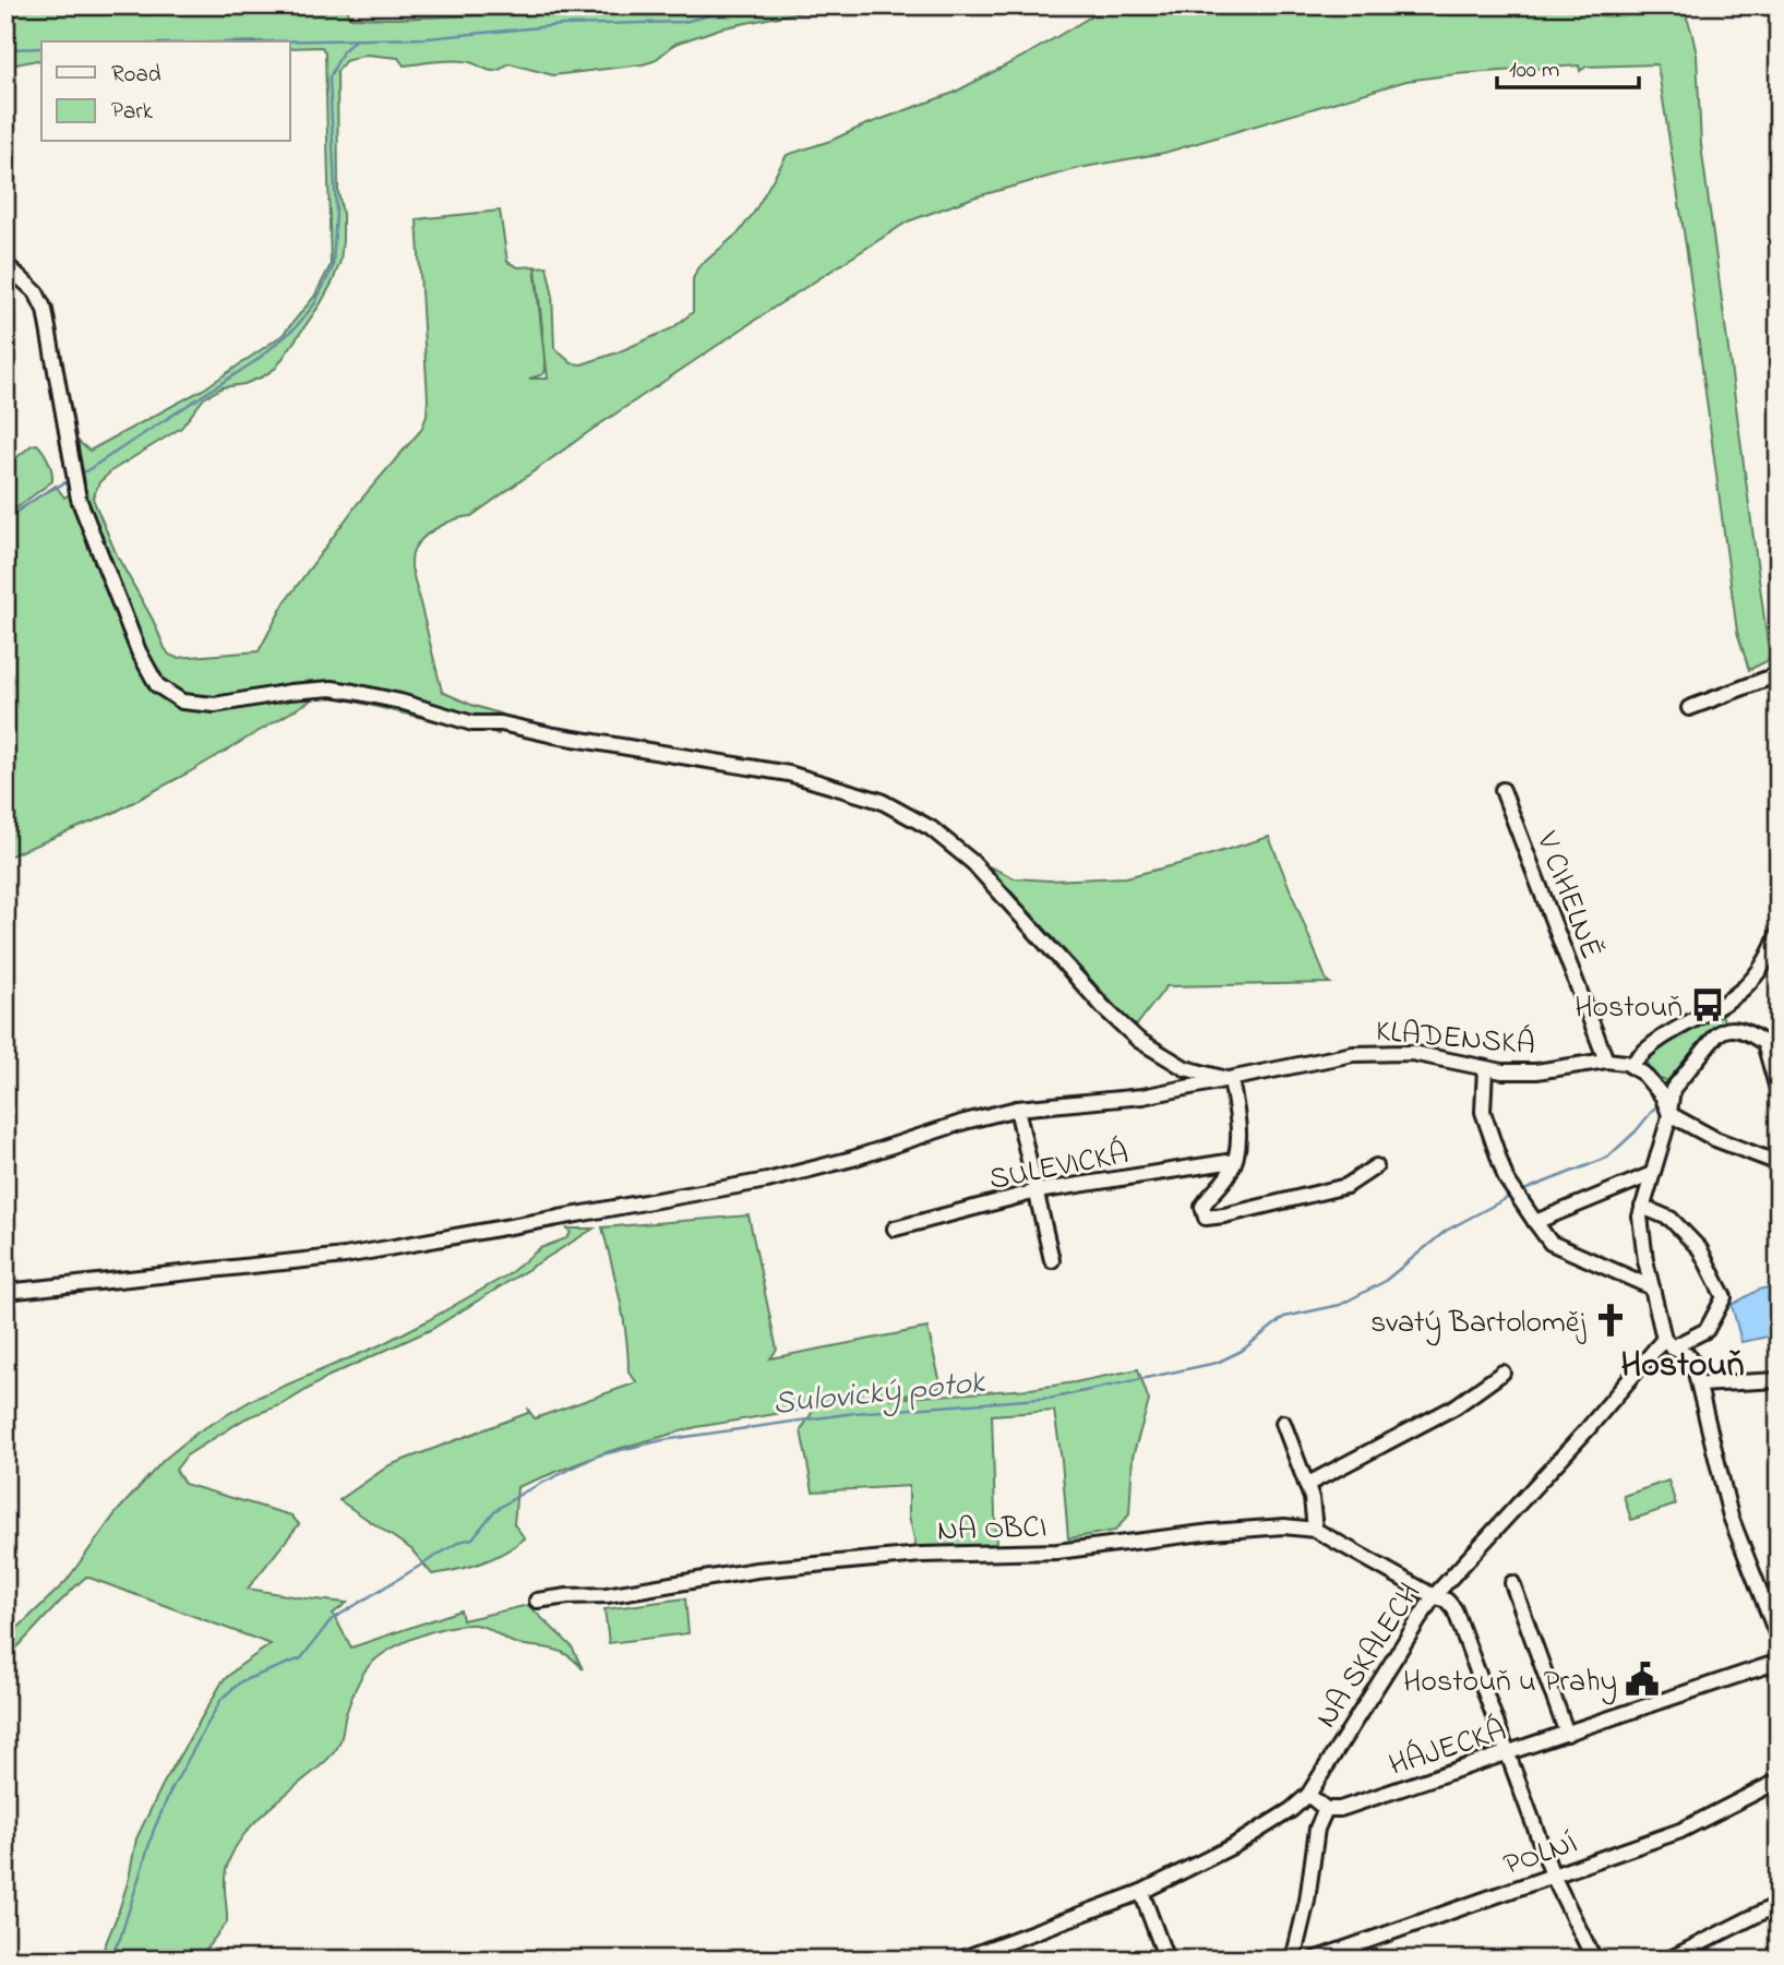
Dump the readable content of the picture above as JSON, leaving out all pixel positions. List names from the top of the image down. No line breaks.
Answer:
{"streets":{"street":["V CIHELNĚ","KLADENSKÁ","SULEVICKÁ","NA OBCI","NA SKALECH","HÁJECKÁ","POLNÍ"]},"crossings":[["V CIHELNĚ","KLADENSKÁ"],["NA OBCI","NA SKALECH"],["NA OBCI","HÁJECKÁ"],["NA OBCI","POLNÍ"]],"districts":["Hostouň"],"water":["Sulovický potok"],"places":{"bus stop":["Hostouň"],"church":["svatý Bartoloměj"],"public building":["Hostouň u Prahy"]},"legend":["Road","Park"],"scale_bar":"100 m"}
